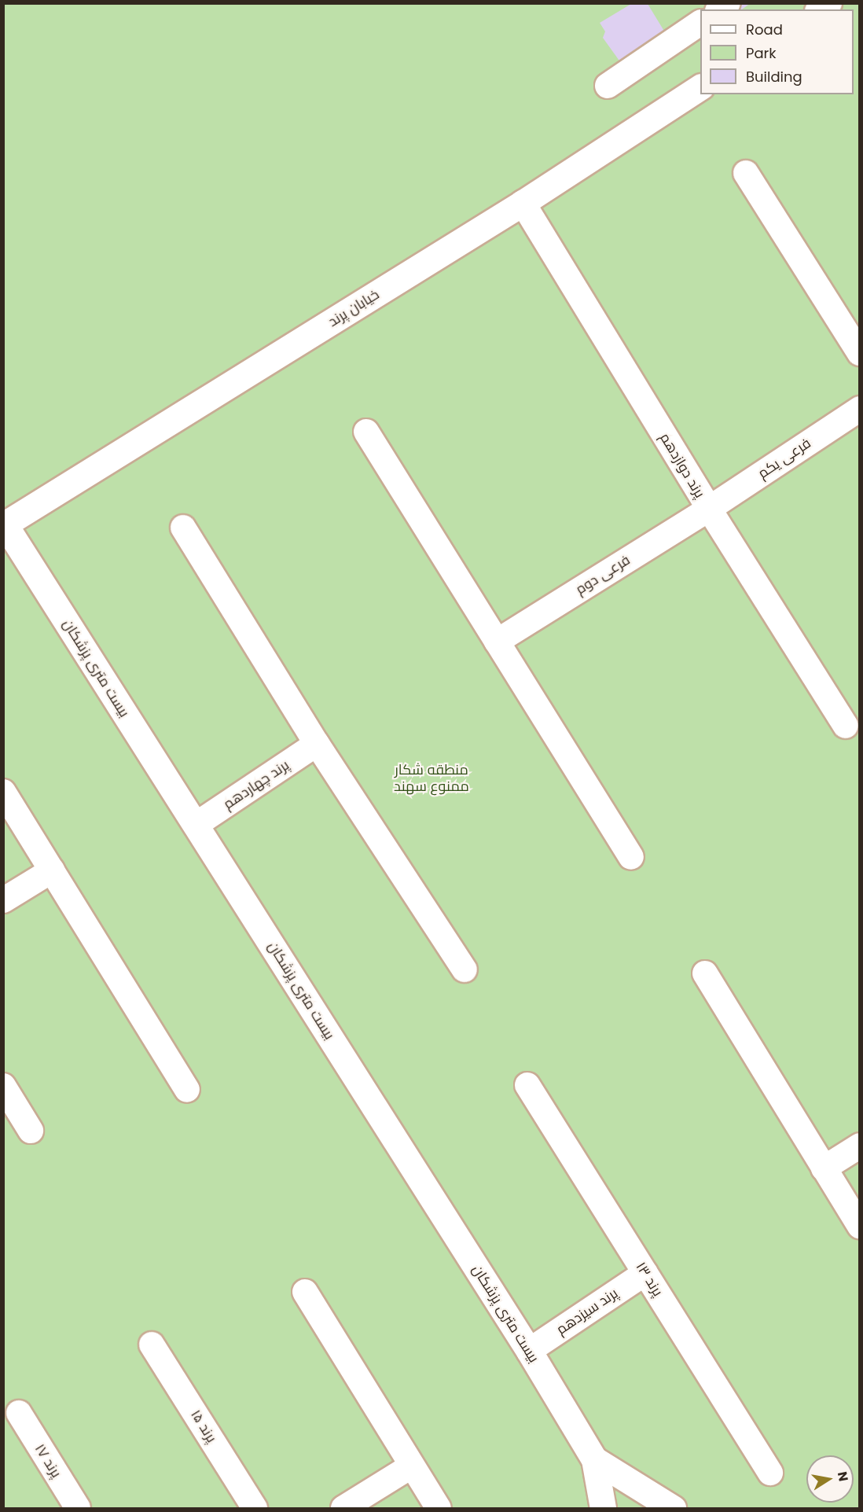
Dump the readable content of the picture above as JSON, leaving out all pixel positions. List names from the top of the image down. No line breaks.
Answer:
{"streets":{"street":["خیابان پرند","فرعی یکم","پرند دوازدهم","فرعی دوم","بیست متری پزشکان","پرند چهاردهم","پرند ۱۳","پرند سیزدهم","پرند ۱۵","پرند ۱۷"]},"crossings":[["خیابان پرند","پرند دوازدهم"],["خیابان پرند","بیست متری پزشکان"],["فرعی یکم","پرند دوازدهم"],["فرعی یکم","فرعی دوم"],["پرند دوازدهم","فرعی دوم"],["بیست متری پزشکان","پرند چهاردهم"],["بیست متری پزشکان","پرند سیزدهم"],["پرند ۱۳","پرند سیزدهم"]],"parks":["منطقه شکار ممنوع سهند"],"legend":["Road","Park","Building"],"north":"right"}
